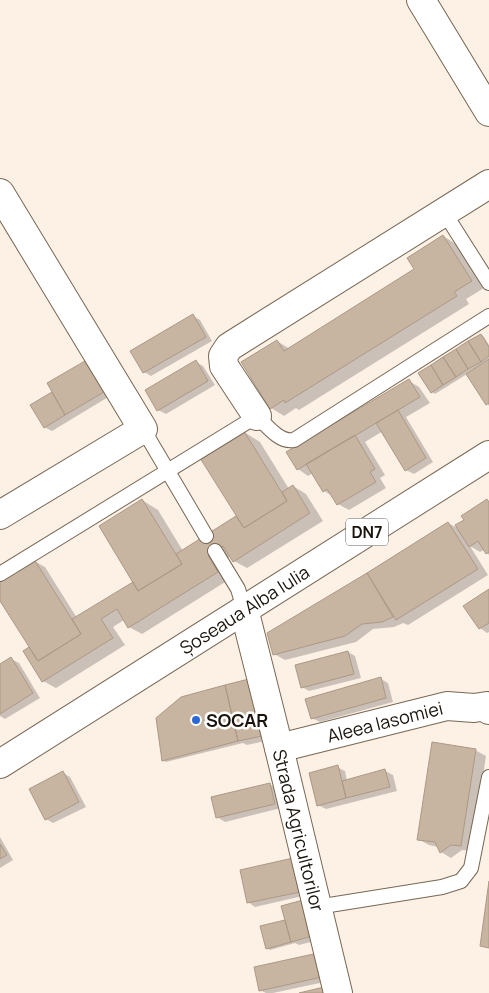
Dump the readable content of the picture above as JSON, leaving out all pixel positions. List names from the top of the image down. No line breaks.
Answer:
{"streets":{"street":["DN7","Șoseaua Alba Iulia","Aleea Iasomiei","Strada Agricultorilor"]},"crossings":[["Șoseaua Alba Iulia","Strada Agricultorilor"],["Aleea Iasomiei","Strada Agricultorilor"]],"places":["SOCAR"]}
